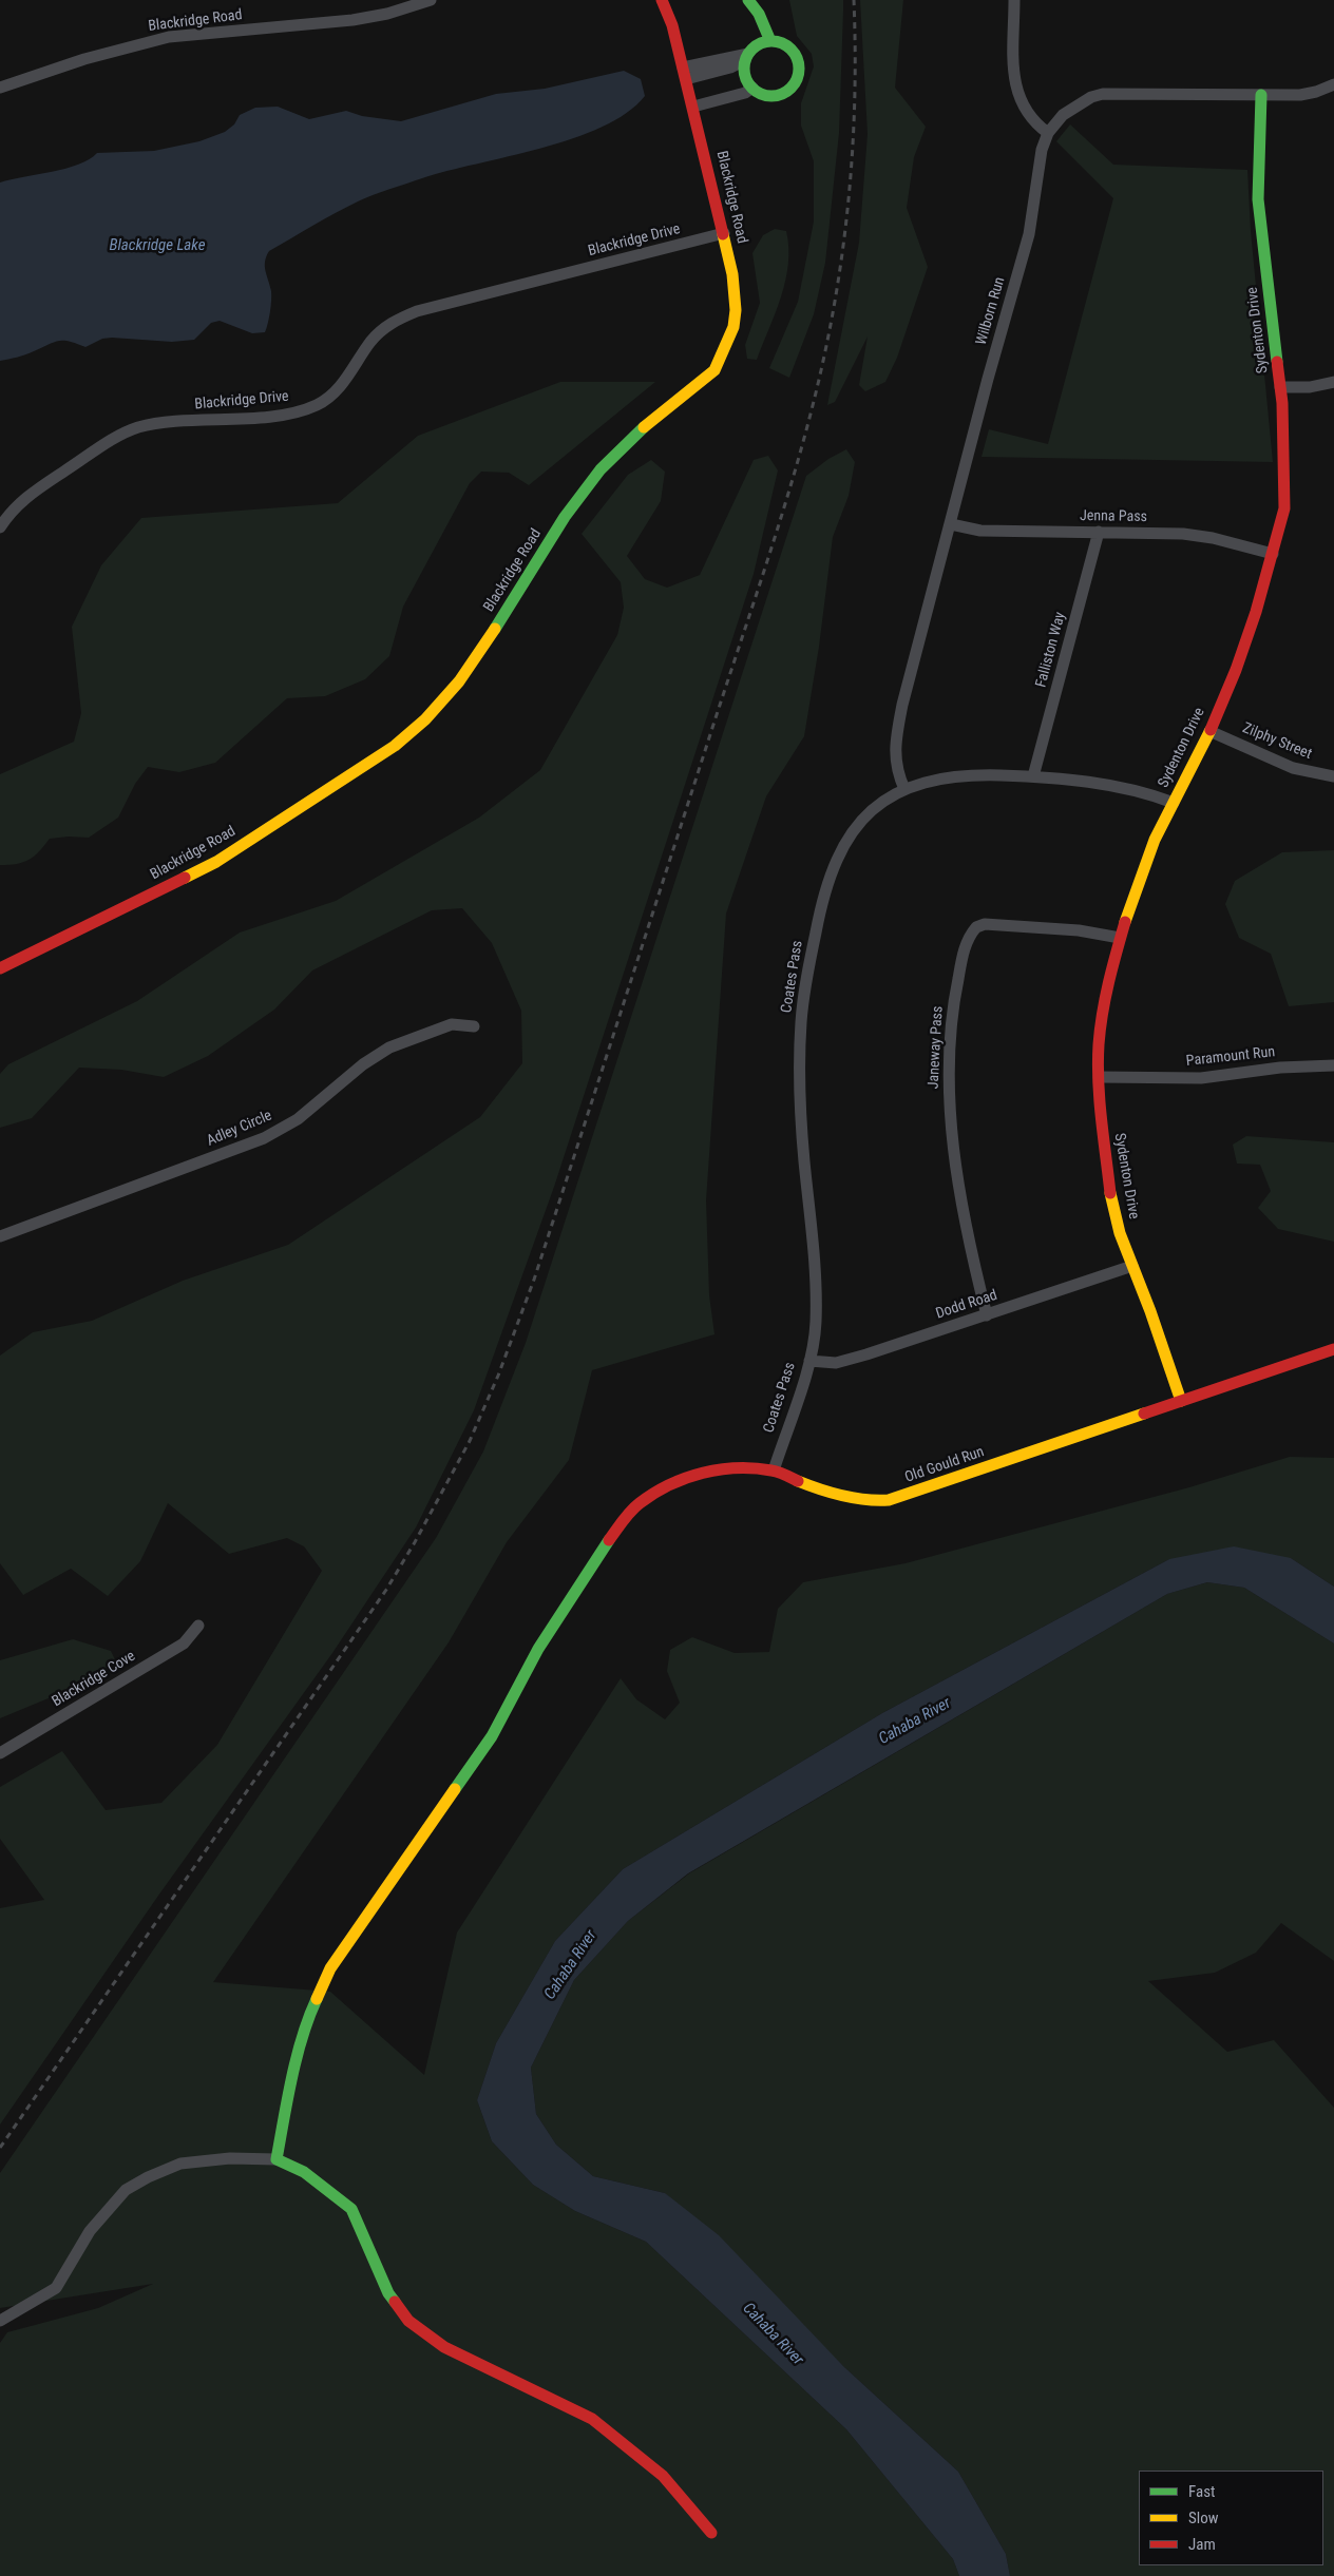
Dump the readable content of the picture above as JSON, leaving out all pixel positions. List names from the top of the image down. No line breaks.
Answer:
{"streets":{"street":["Blackridge Road","Blackridge Drive","Wilborn Run","Sydenton Drive","Jenna Pass","Falliston Way","Zilphy Street","Coates Pass","Janeway Pass","Paramount Run","Adley Circle","Dodd Road","Old Gould Run","Blackridge Cove"]},"crossings":[["Blackridge Road","Blackridge Drive"],["Wilborn Run","Sydenton Drive"],["Wilborn Run","Jenna Pass"],["Wilborn Run","Coates Pass"],["Sydenton Drive","Jenna Pass"],["Sydenton Drive","Zilphy Street"],["Sydenton Drive","Coates Pass"],["Sydenton Drive","Janeway Pass"],["Sydenton Drive","Paramount Run"],["Sydenton Drive","Dodd Road"],["Sydenton Drive","Old Gould Run"],["Jenna Pass","Falliston Way"],["Falliston Way","Coates Pass"],["Coates Pass","Dodd Road"],["Coates Pass","Old Gould Run"],["Janeway Pass","Dodd Road"]],"water":["Blackridge Lake","Cahaba River"],"legend":["Fast","Slow","Jam"]}
